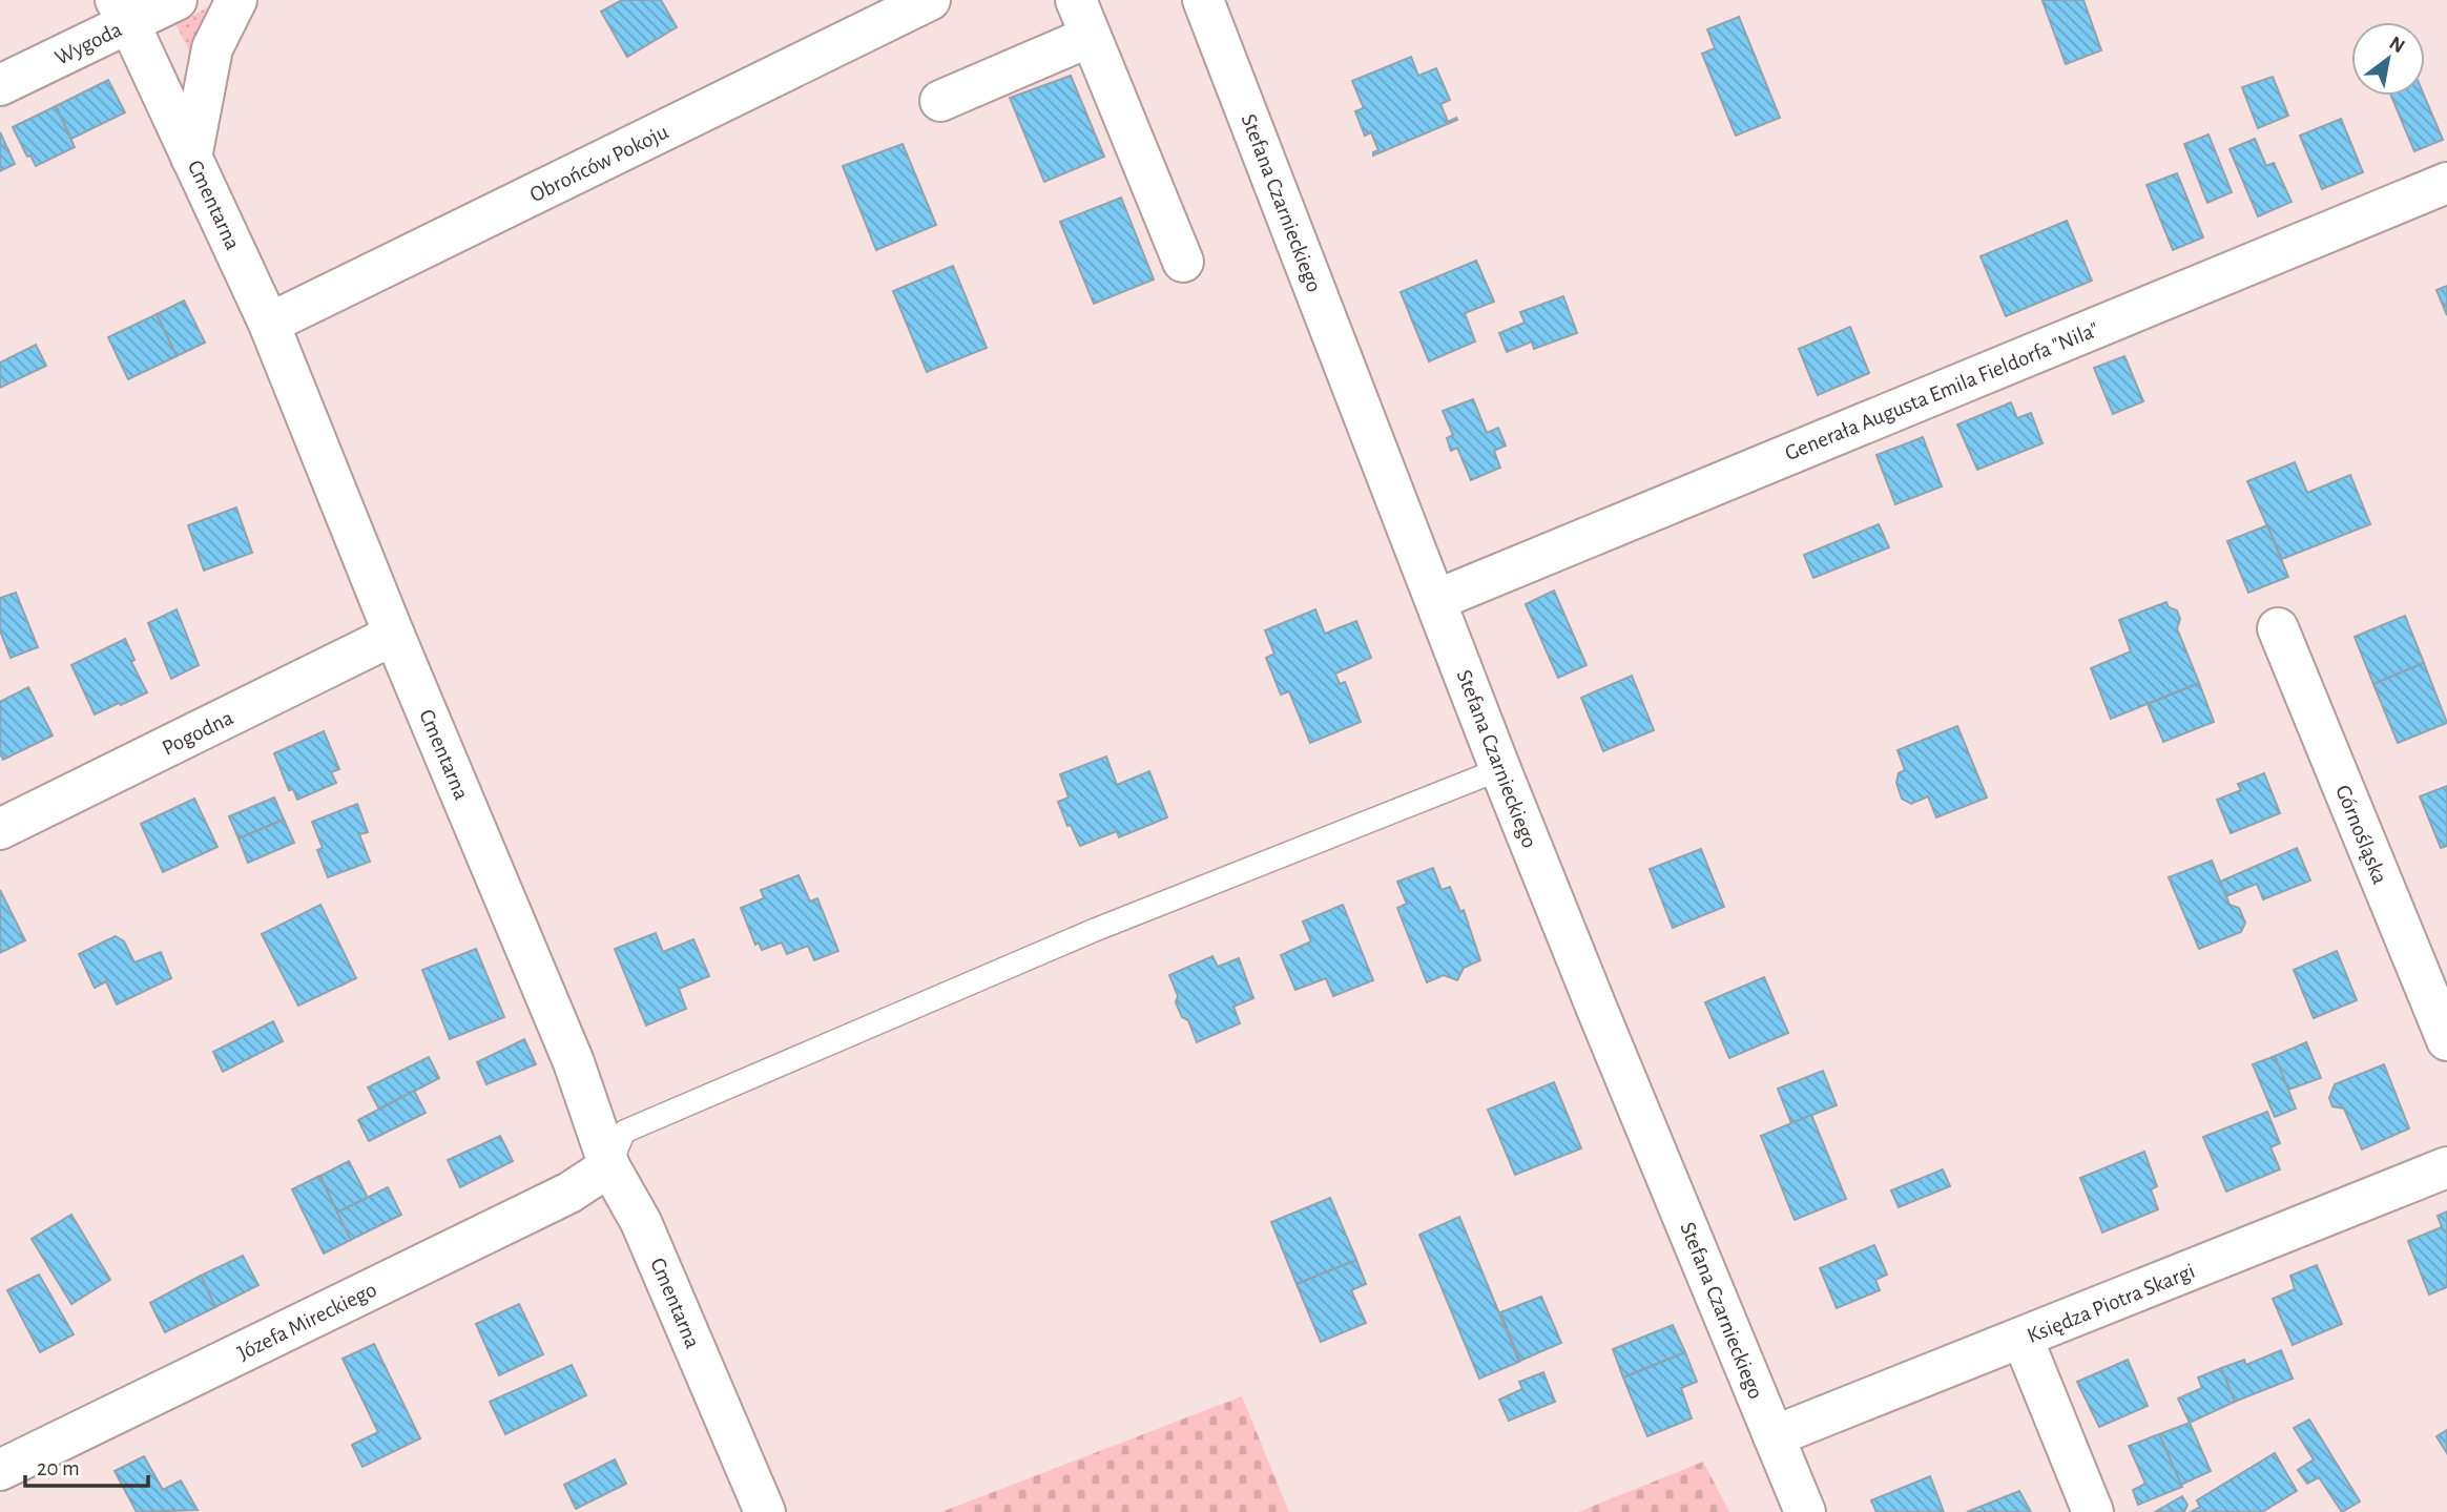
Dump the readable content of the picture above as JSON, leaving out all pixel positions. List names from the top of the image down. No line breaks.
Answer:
{"streets":{"street":["Wygoda","Obrońców Pokoju","Stefana Czarnieckiego","Cmentarna","Generała Augusta Emila Fieldorfa \"Nila\"","Pogodna","Górnośląska","Księdza Piotra Skargi","Józefa Mireckiego"]},"crossings":[["Wygoda","Cmentarna"],["Obrońców Pokoju","Cmentarna"],["Stefana Czarnieckiego","Generała Augusta Emila Fieldorfa \"Nila\""],["Stefana Czarnieckiego","Księdza Piotra Skargi"],["Cmentarna","Pogodna"],["Cmentarna","Józefa Mireckiego"]],"scale_bar":"20 m","north":"top right"}
